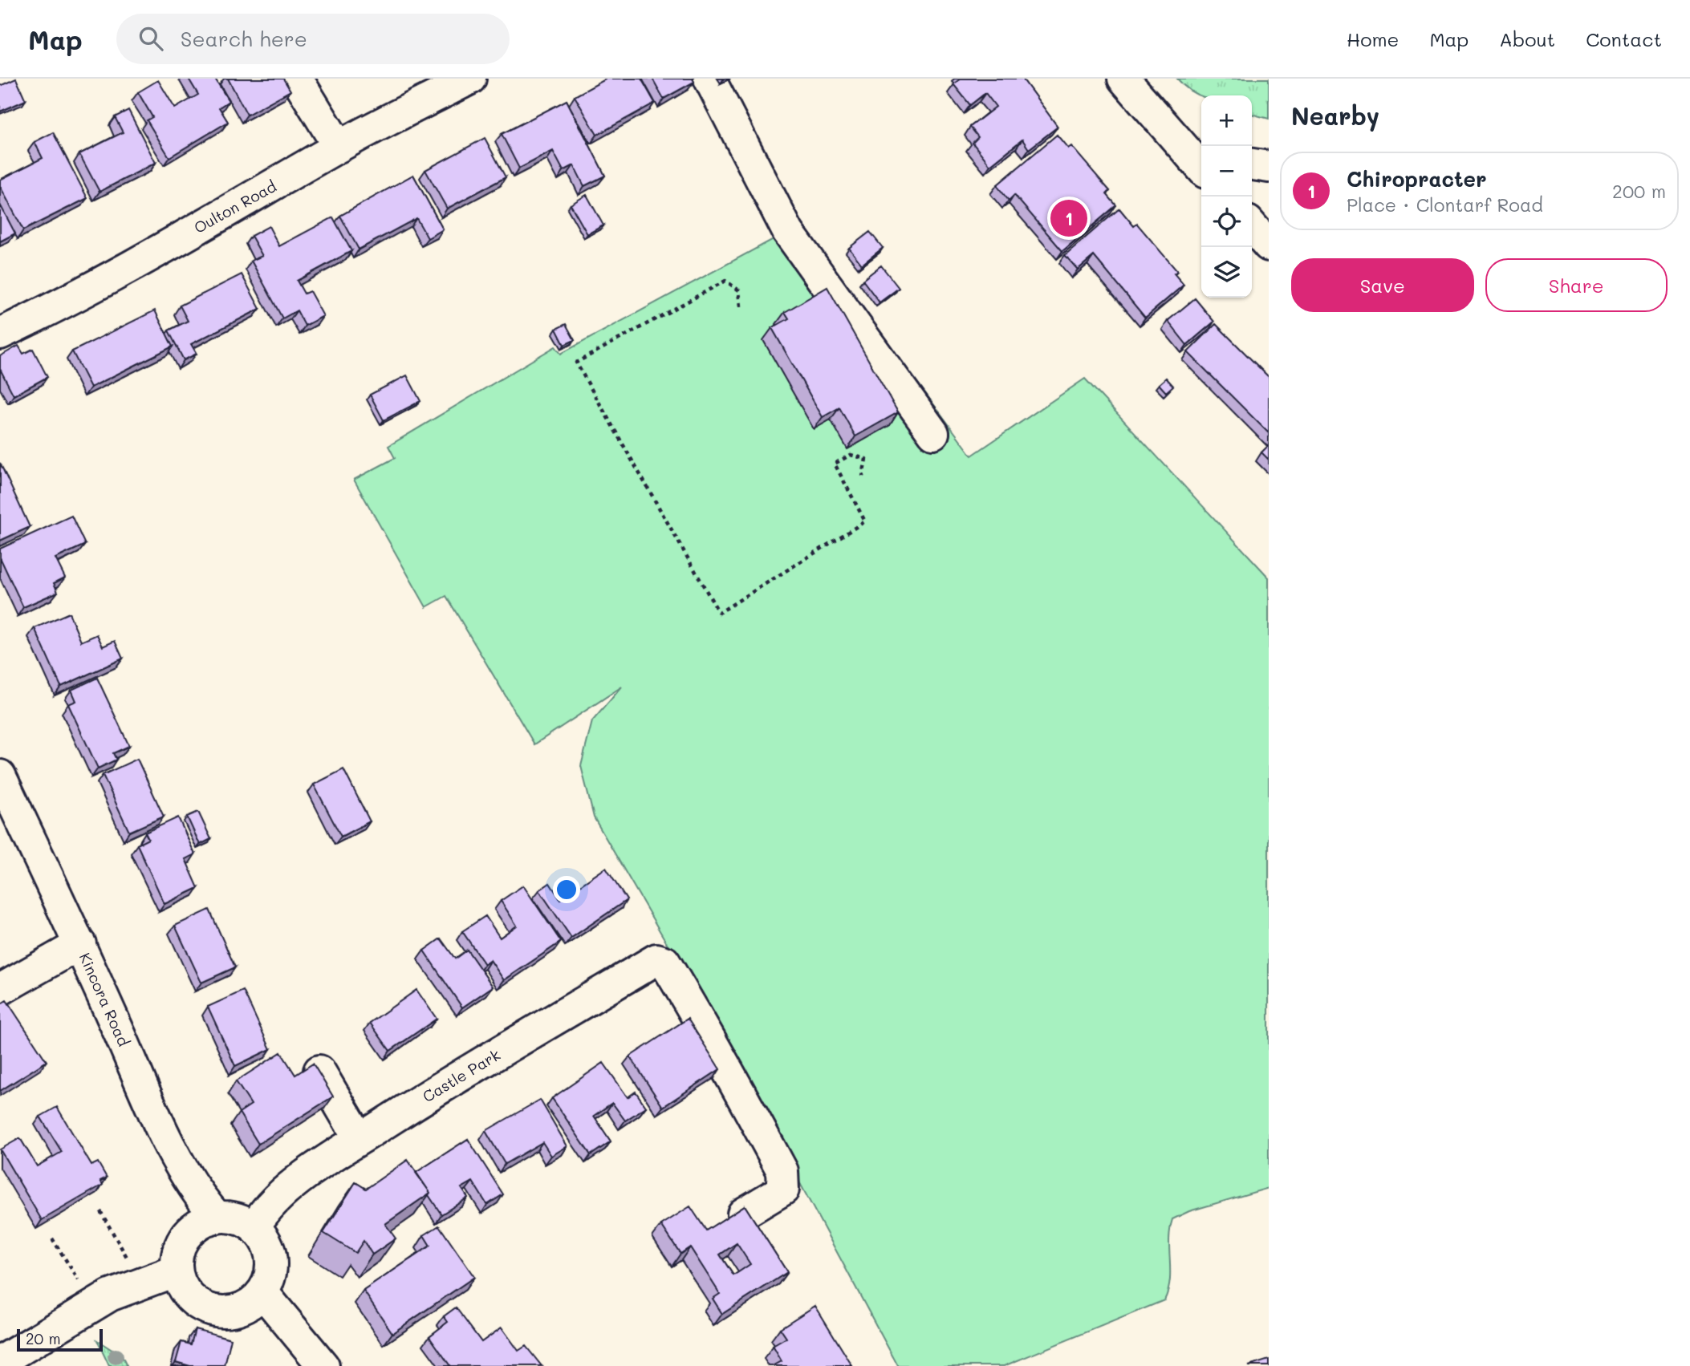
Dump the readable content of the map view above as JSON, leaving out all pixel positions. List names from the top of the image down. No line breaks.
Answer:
{"streets":{"street":["Oulton Road","Kincora Road","Castle Park"]},"crossings":[["Kincora Road","Castle Park"]],"scale_bar":"20 m","page":{"header":"Map","search":"Search here","nav":["Home","Map","About","Contact"],"heading":"Nearby","map_buttons":["+","−"],"list":[{"mark":"1","name":"Chiropracter","note":"Place · Clontarf Road","value":"200 m"}],"pins":"1","buttons":["Save","Share"],"scale":"20 m"}}
